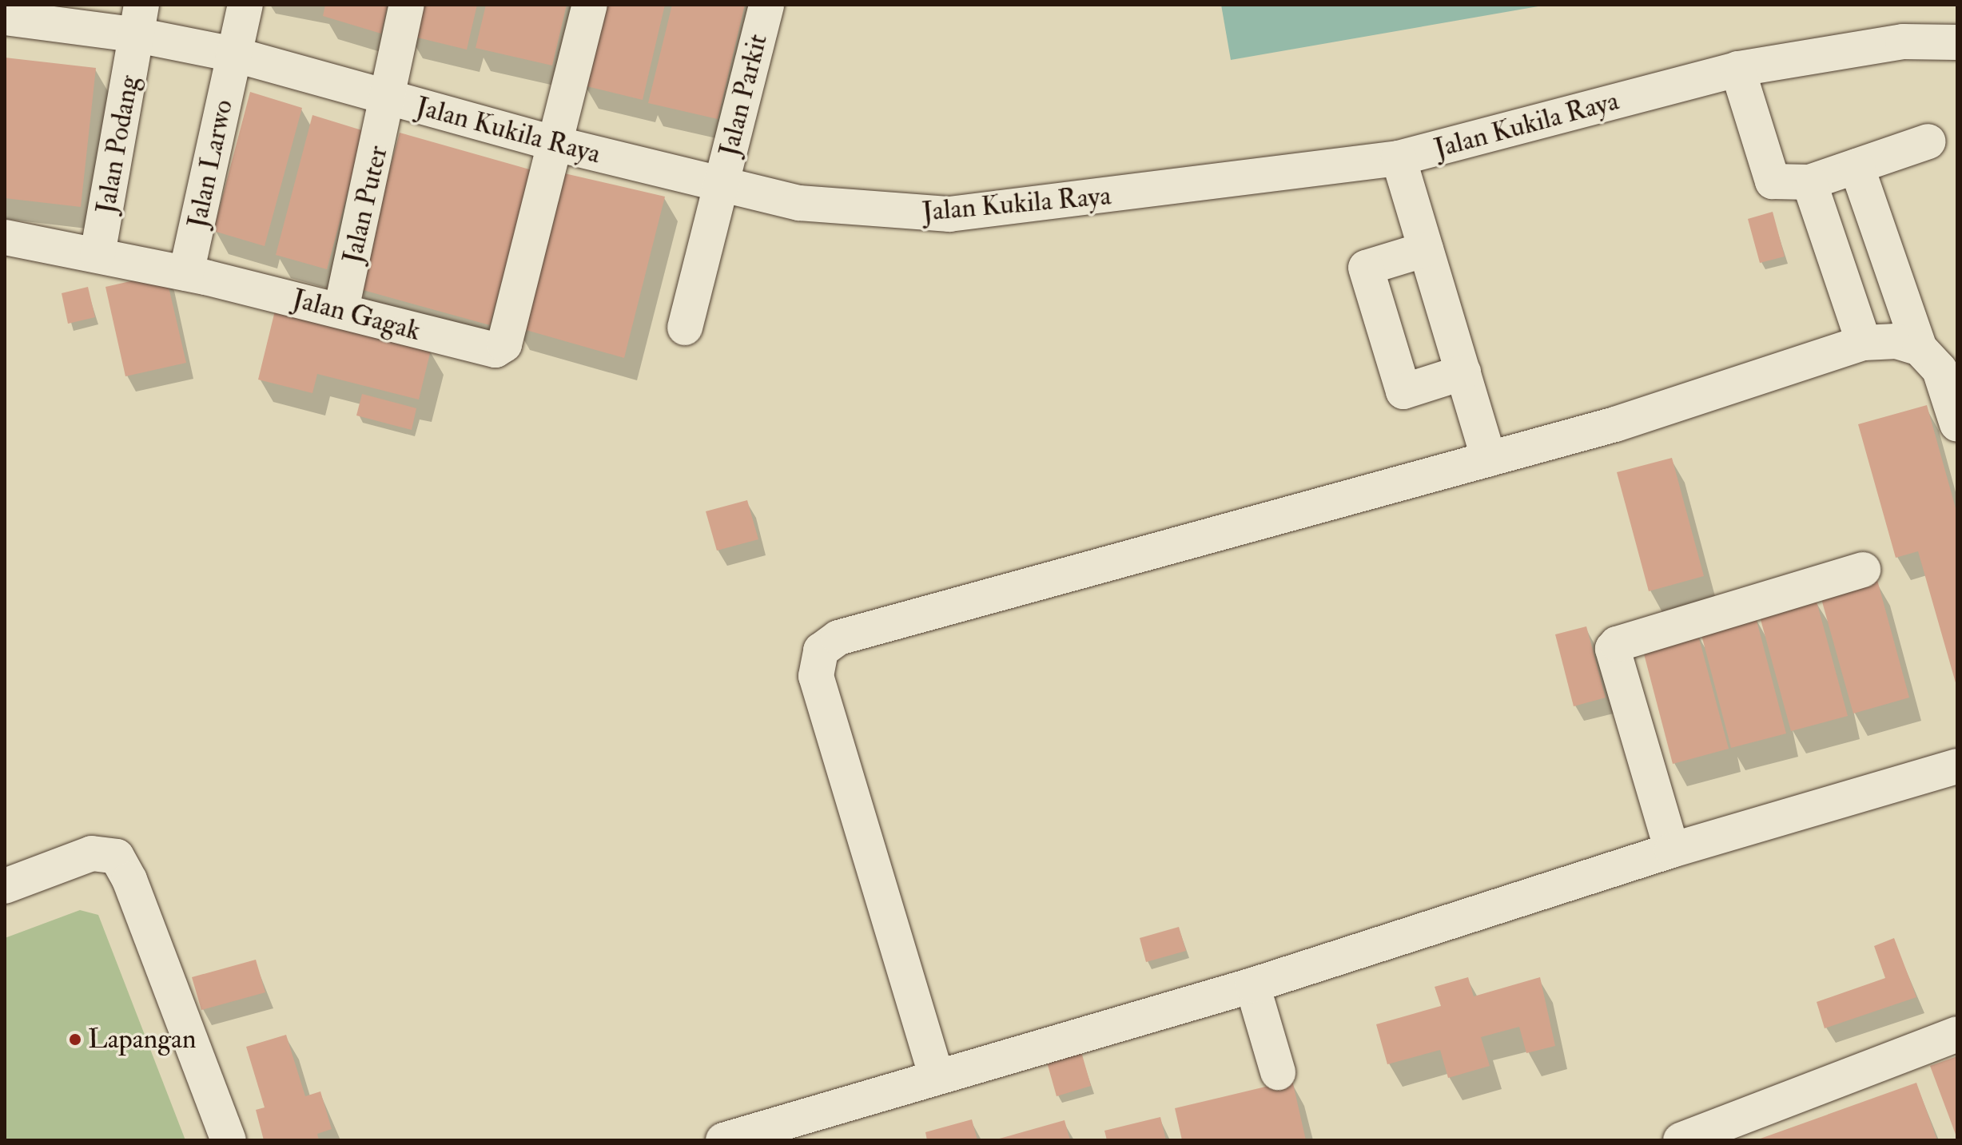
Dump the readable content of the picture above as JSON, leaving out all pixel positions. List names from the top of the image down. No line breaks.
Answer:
{"streets":{"street":["Jalan Parkit","Jalan Kukila Raya","Jalan Podang","Jalan Larwo","Jalan Puter","Jalan Gagak"]},"crossings":[["Jalan Parkit","Jalan Kukila Raya"],["Jalan Kukila Raya","Jalan Podang"],["Jalan Kukila Raya","Jalan Larwo"],["Jalan Kukila Raya","Jalan Puter"],["Jalan Kukila Raya","Jalan Gagak"],["Jalan Podang","Jalan Gagak"],["Jalan Larwo","Jalan Gagak"],["Jalan Puter","Jalan Gagak"]],"places":["Lapangan"]}
